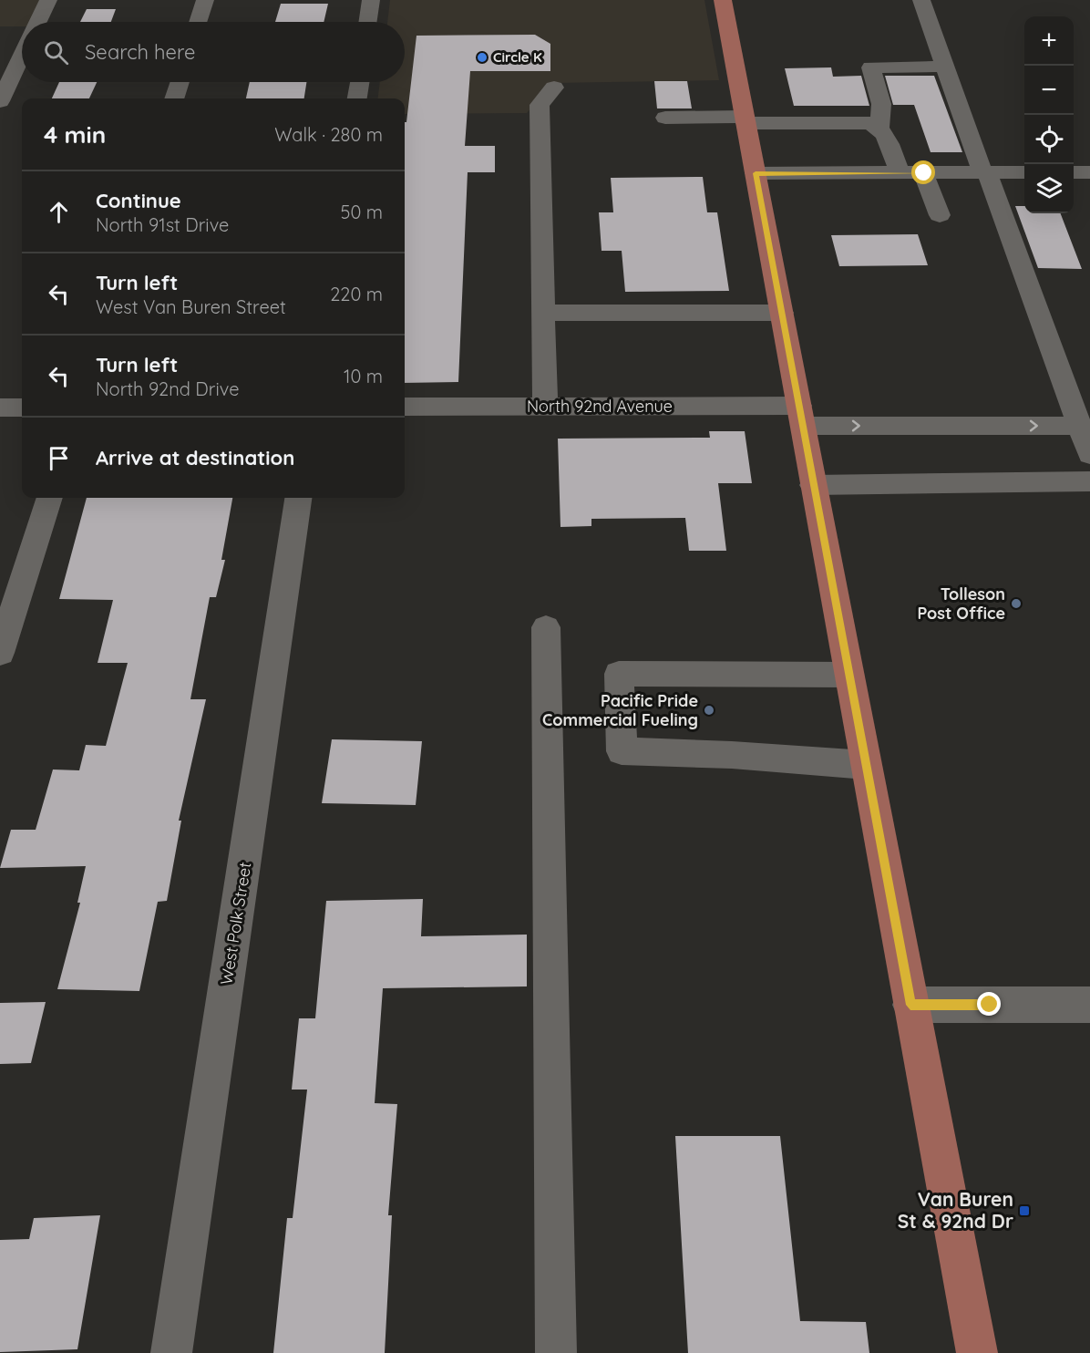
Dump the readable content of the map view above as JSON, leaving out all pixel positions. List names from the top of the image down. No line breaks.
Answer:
{"streets":{"street":["North 92nd Avenue","West Polk Street"]},"places":{"other":["Circle K","Tolleson Post Office","Pacific Pride Commercial Fueling"],"transit":["Van Buren St & 92nd Dr"]},"page":{"map_buttons":["+","−"],"search":"Search here","heading":["4 min","Walk · 280 m"],"list":[["Continue","North 91st Drive","50 m"],["Turn left","West Van Buren Street","220 m"],["Turn left","North 92nd Drive","10 m"],"Arrive at destination"]}}
